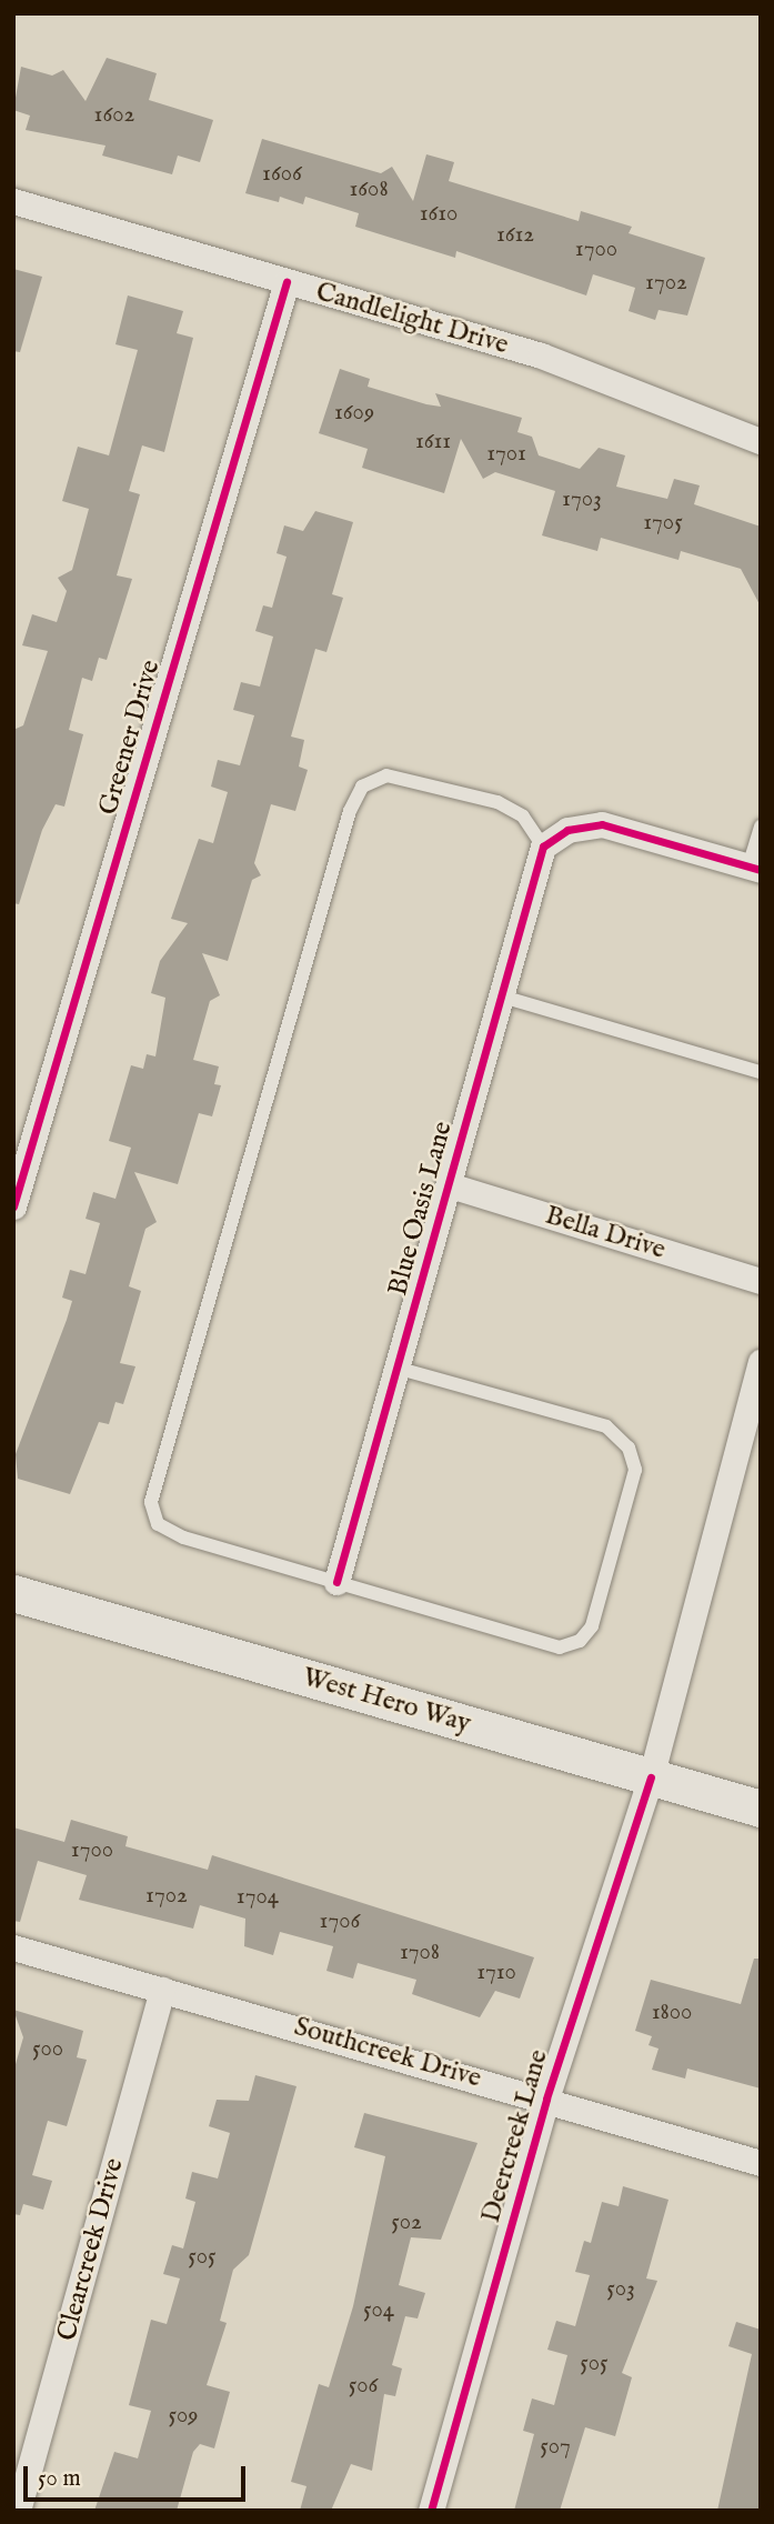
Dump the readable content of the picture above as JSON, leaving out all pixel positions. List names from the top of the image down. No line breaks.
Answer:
{"streets":{"main road":["West Hero Way"],"street":["Candlelight Drive","Greener Drive","Blue Oasis Lane","Bella Drive","Southcreek Drive","Deercreek Lane","Clearcreek Drive"]},"crossings":[["Candlelight Drive","Greener Drive"],["Blue Oasis Lane","Bella Drive"],["West Hero Way","Deercreek Lane"],["Southcreek Drive","Deercreek Lane"],["Southcreek Drive","Clearcreek Drive"]],"house_numbers":["1602","1606","1608","1610","1612","1700","1702","1609","1611","1701","1703","1705","1700","1702","1704","1706","1708","1710","1800","500","502","505","503","504","505","506","509","507"],"scale_bar":"50 m"}
